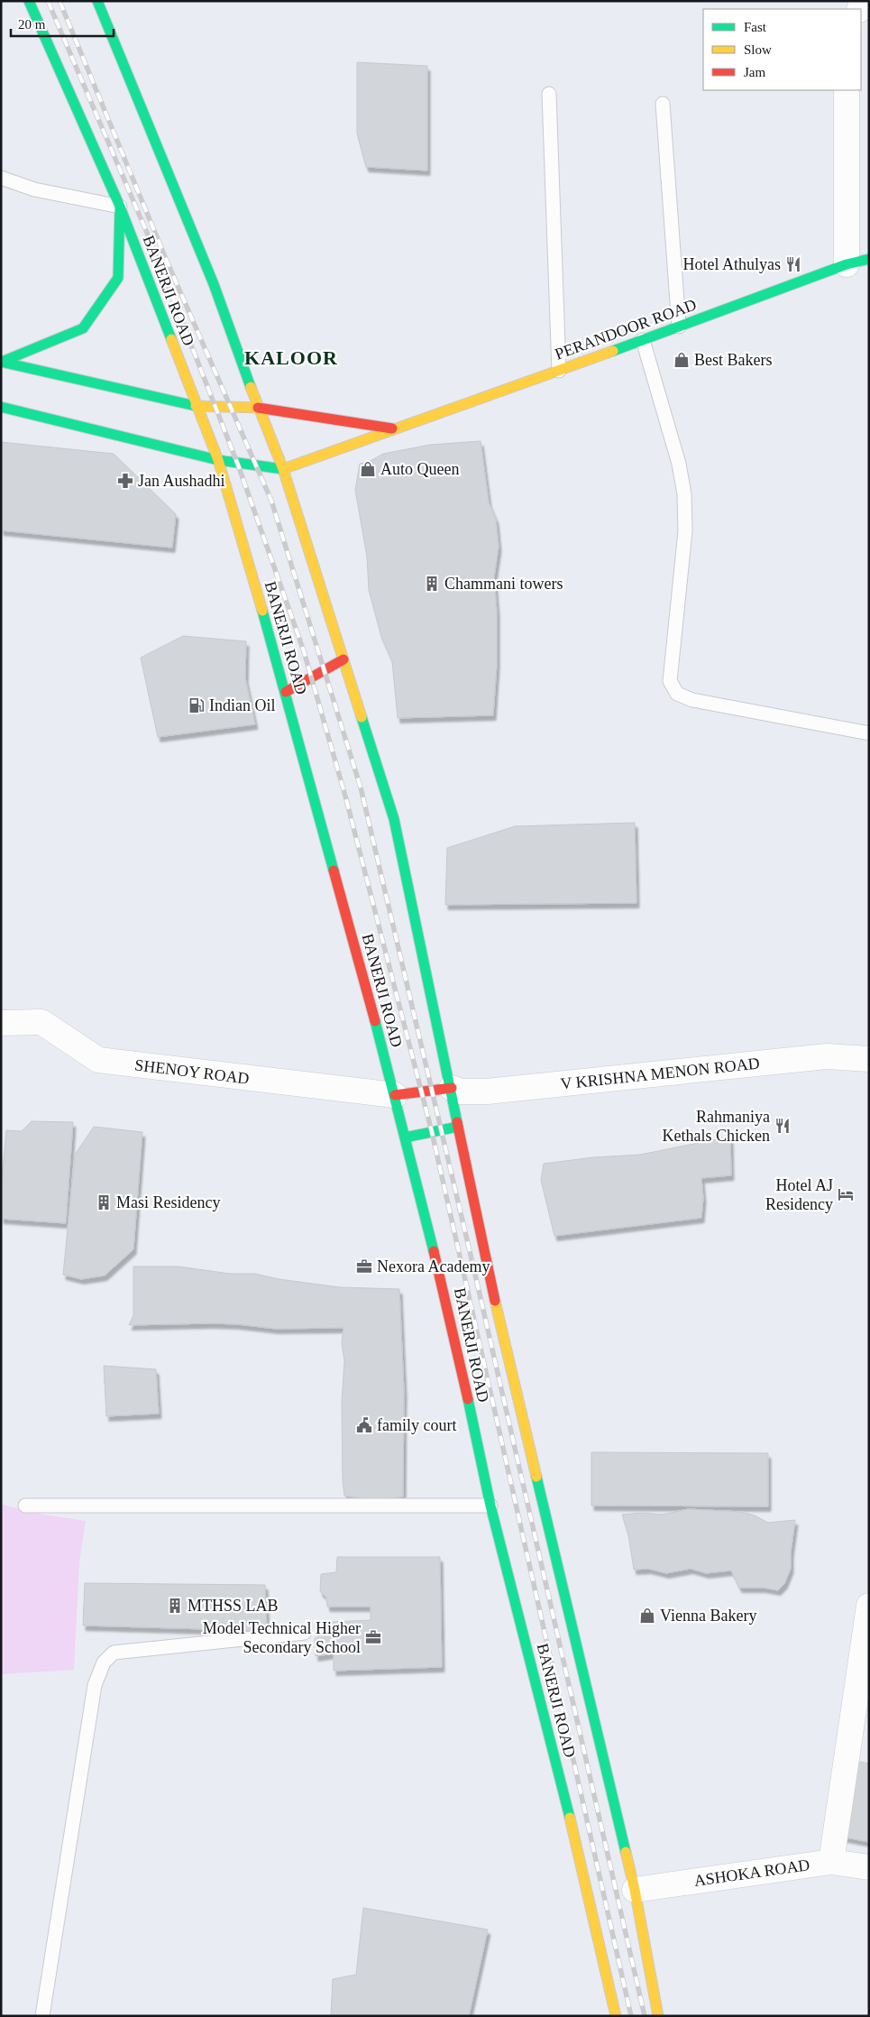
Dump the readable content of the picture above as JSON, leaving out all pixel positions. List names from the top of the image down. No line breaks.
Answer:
{"streets":{"main road":["BANERJI ROAD","PERANDOOR ROAD"],"street":["SHENOY ROAD","V KRISHNA MENON ROAD","ASHOKA ROAD"]},"crossings":[["BANERJI ROAD","PERANDOOR ROAD"],["BANERJI ROAD","SHENOY ROAD"],["BANERJI ROAD","V KRISHNA MENON ROAD"],["BANERJI ROAD","ASHOKA ROAD"]],"districts":["KALOOR"],"places":{"restaurant":["Hotel Athulyas","Rahmaniya Kethals Chicken"],"shop":["Best Bakers","Auto Queen","Vienna Bakery"],"pharmacy":["Jan Aushadhi"],"building":["Chammani towers","Masi Residency","MTHSS LAB"],"fuel station":["Indian Oil"],"hotel":["Hotel AJ Residency"],"office":["Nexora Academy","Model Technical Higher Secondary School"],"public building":["family court"]},"legend":["Fast","Slow","Jam"],"scale_bar":"20 m"}
